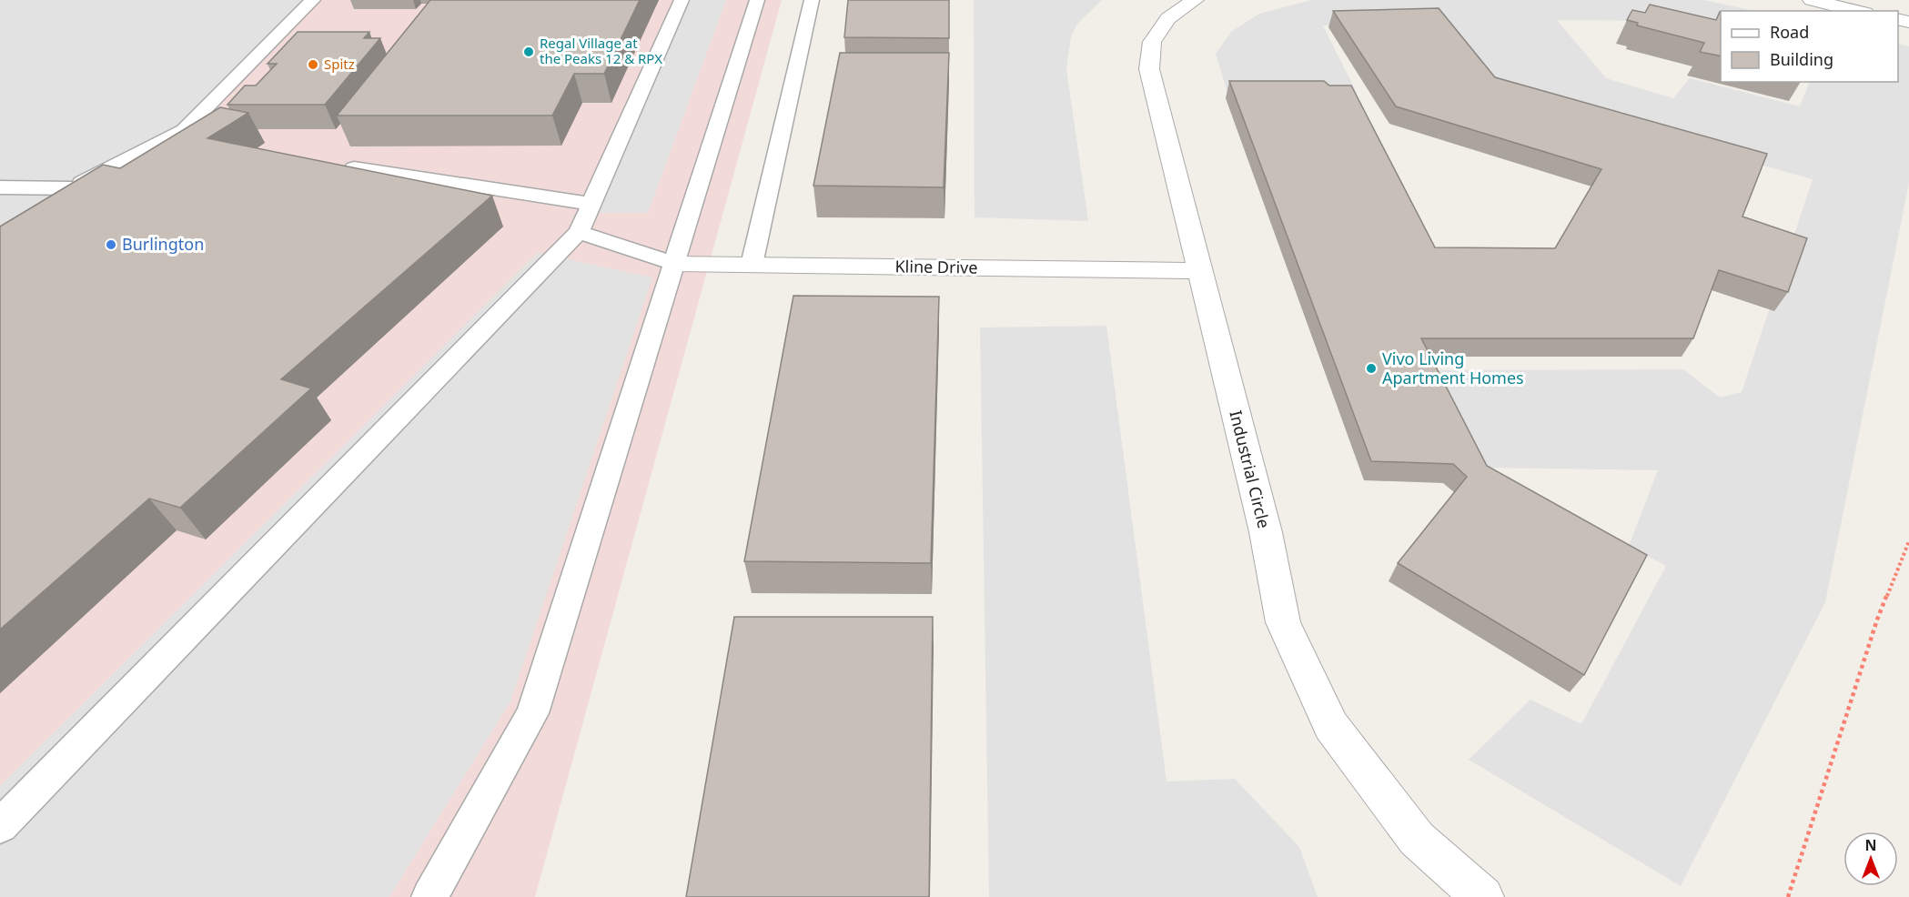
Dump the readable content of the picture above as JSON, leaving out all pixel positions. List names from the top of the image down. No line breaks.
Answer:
{"streets":{"street":["Kline Drive","Industrial Circle"]},"crossings":[["Kline Drive","Industrial Circle"]],"places":["Regal Village at the Peaks 12 & RPX","Spitz","Burlington","Vivo Living Apartment Homes"],"legend":["Road","Building"],"north":"top"}
